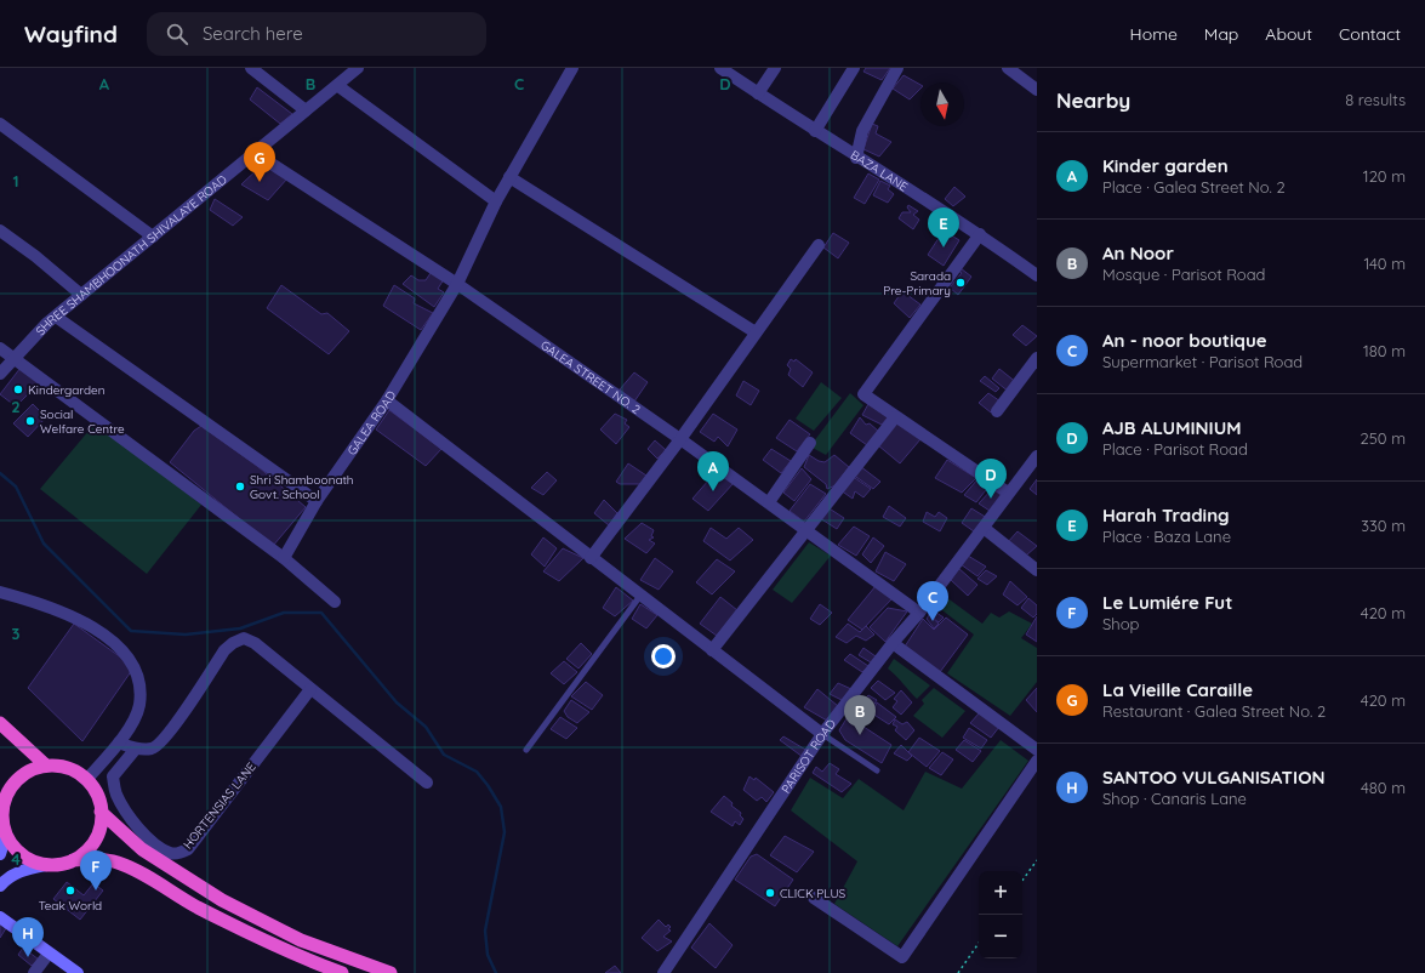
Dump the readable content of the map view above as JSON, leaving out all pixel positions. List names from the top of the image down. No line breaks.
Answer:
{"streets":{"street":["BAZA LANE","SHREE SHAMBHOONATH SHIVALAYE ROAD","GALEA STREET NO. 2","GALEA ROAD","PARISOT ROAD","HORTENSIAS LANE"]},"crossings":[["SHREE SHAMBHOONATH SHIVALAYE ROAD","GALEA STREET NO. 2"],["GALEA STREET NO. 2","GALEA ROAD"],["GALEA STREET NO. 2","PARISOT ROAD"]],"places":["Sarada Pre-Primary","Kindergarden","Social Welfare Centre","Shri Shamboonath Govt. School","Teak World","CLICK PLUS"],"north":"bottom","page":{"header":"Wayfind","search":"Search here","nav":["Home","Map","About","Contact"],"heading":["Nearby","8 results"],"list":[{"mark":"A","name":"Kinder garden","note":"Place · Galea Street No. 2","value":"120 m"},{"mark":"B","name":"An Noor","note":"Mosque · Parisot Road","value":"140 m"},{"mark":"C","name":"An - noor boutique","note":"Supermarket · Parisot Road","value":"180 m"},{"mark":"D","name":"AJB ALUMINIUM","note":"Place · Parisot Road","value":"250 m"},{"mark":"E","name":"Harah Trading","note":"Place · Baza Lane","value":"330 m"},{"mark":"F","name":"Le Lumiére Fut","note":"Shop","value":"420 m"},{"mark":"G","name":"La Vieille Caraille","note":"Restaurant · Galea Street No. 2","value":"420 m"},{"mark":"H","name":"SANTOO VULGANISATION","note":"Shop · Canaris Lane","value":"480 m"}],"pins":["G","E","A","D","C","B","F","H"],"map_buttons":["+","−"]},"grid":{"columns":["A","B","C","D"],"rows":["1","2","3","4"]}}
